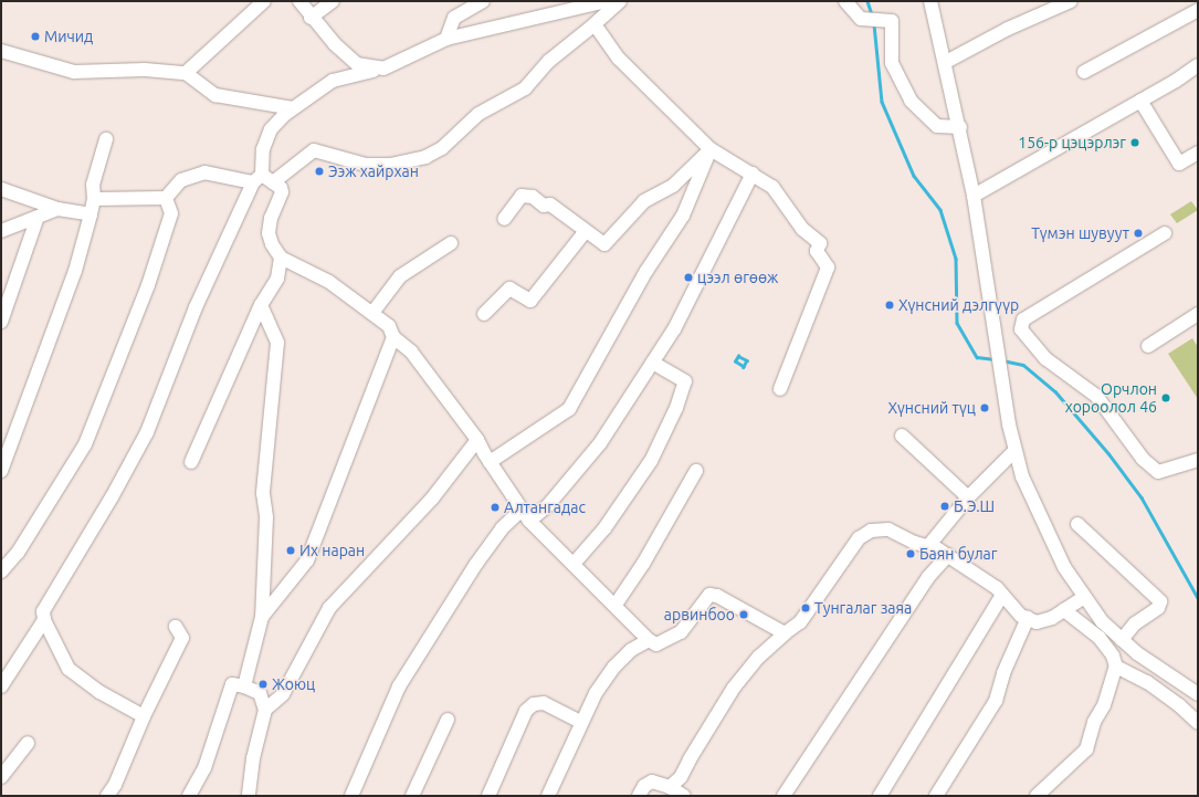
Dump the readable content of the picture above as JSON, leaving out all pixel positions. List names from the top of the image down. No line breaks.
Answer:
{"places":["Мичид","156-р цэцэрлэг","Ээж хайрхан","Түмэн шувуут","цээл өгөөж","Хүнсний дэлгүүр","Орчлон хороолол 46","Хүнсний түц","Б.Э.Ш","Алтангадас","Их наран","Баян булаг","Тунгалаг заяа","арвинбоо","Жоюц"]}
